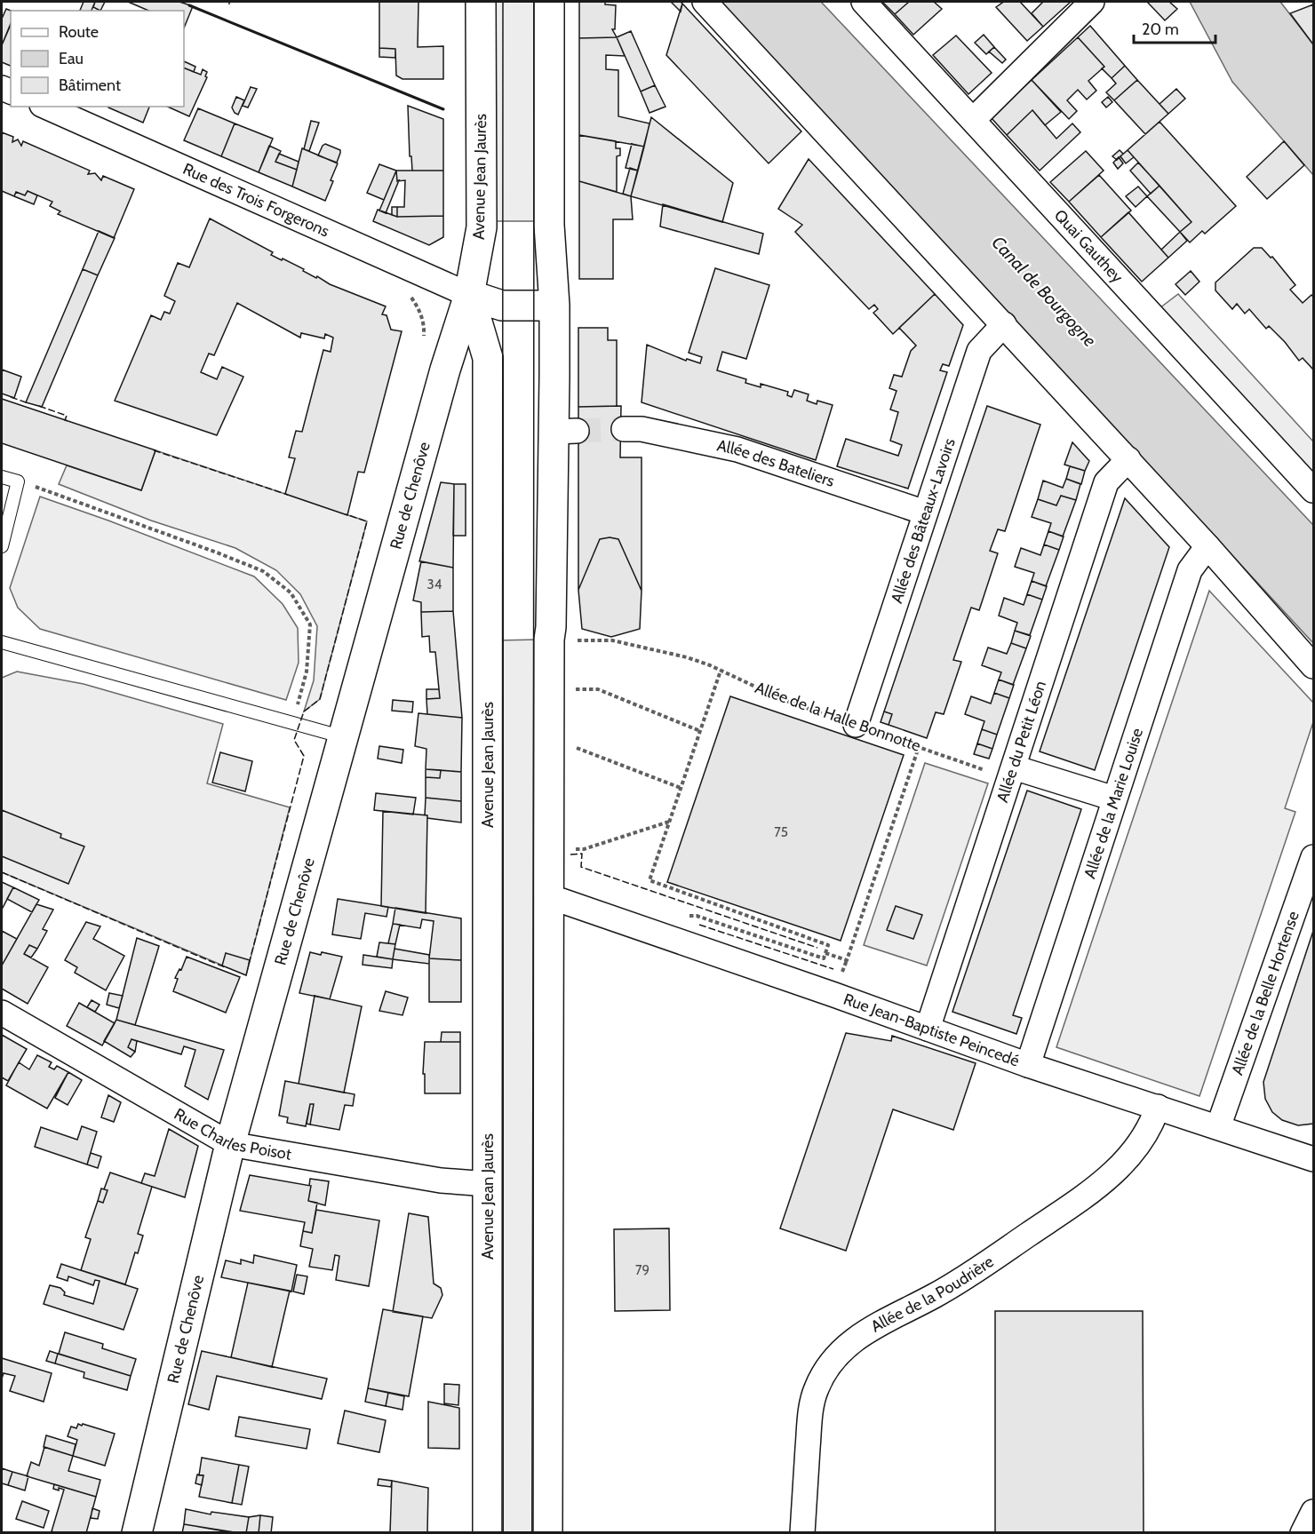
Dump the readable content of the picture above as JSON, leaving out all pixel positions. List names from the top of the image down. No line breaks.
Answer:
{"streets":{"main road":["Avenue Jean Jaurès","Rue de Chenôve"],"street":["Rue des Trois Forgerons","Quai Gauthey","Allée des Bateliers","Allée des Bâteaux-Lavoirs","Allée du Petit Léon","Allée de la Marie Louise","Allée de la Belle Hortense","Rue Jean-Baptiste Peincedé","Rue Charles Poisot","Allée de la Poudrière"],"path":["Allée de la Halle Bonnotte"]},"crossings":[["Avenue Jean Jaurès","Rue des Trois Forgerons"],["Avenue Jean Jaurès","Rue de Chenôve"],["Avenue Jean Jaurès","Rue Charles Poisot"],["Rue des Trois Forgerons","Rue de Chenôve"],["Allée des Bateliers","Allée des Bâteaux-Lavoirs"],["Rue de Chenôve","Rue Charles Poisot"],["Allée des Bâteaux-Lavoirs","Allée de la Halle Bonnotte"],["Allée de la Halle Bonnotte","Allée du Petit Léon"],["Allée du Petit Léon","Rue Jean-Baptiste Peincedé"],["Allée de la Marie Louise","Rue Jean-Baptiste Peincedé"],["Allée de la Belle Hortense","Rue Jean-Baptiste Peincedé"],["Rue Jean-Baptiste Peincedé","Allée de la Poudrière"]],"water":["Canal de Bourgogne"],"house_numbers":["34","75","79"],"legend":["Route","Eau","Bâtiment"],"scale_bar":"20 m"}
